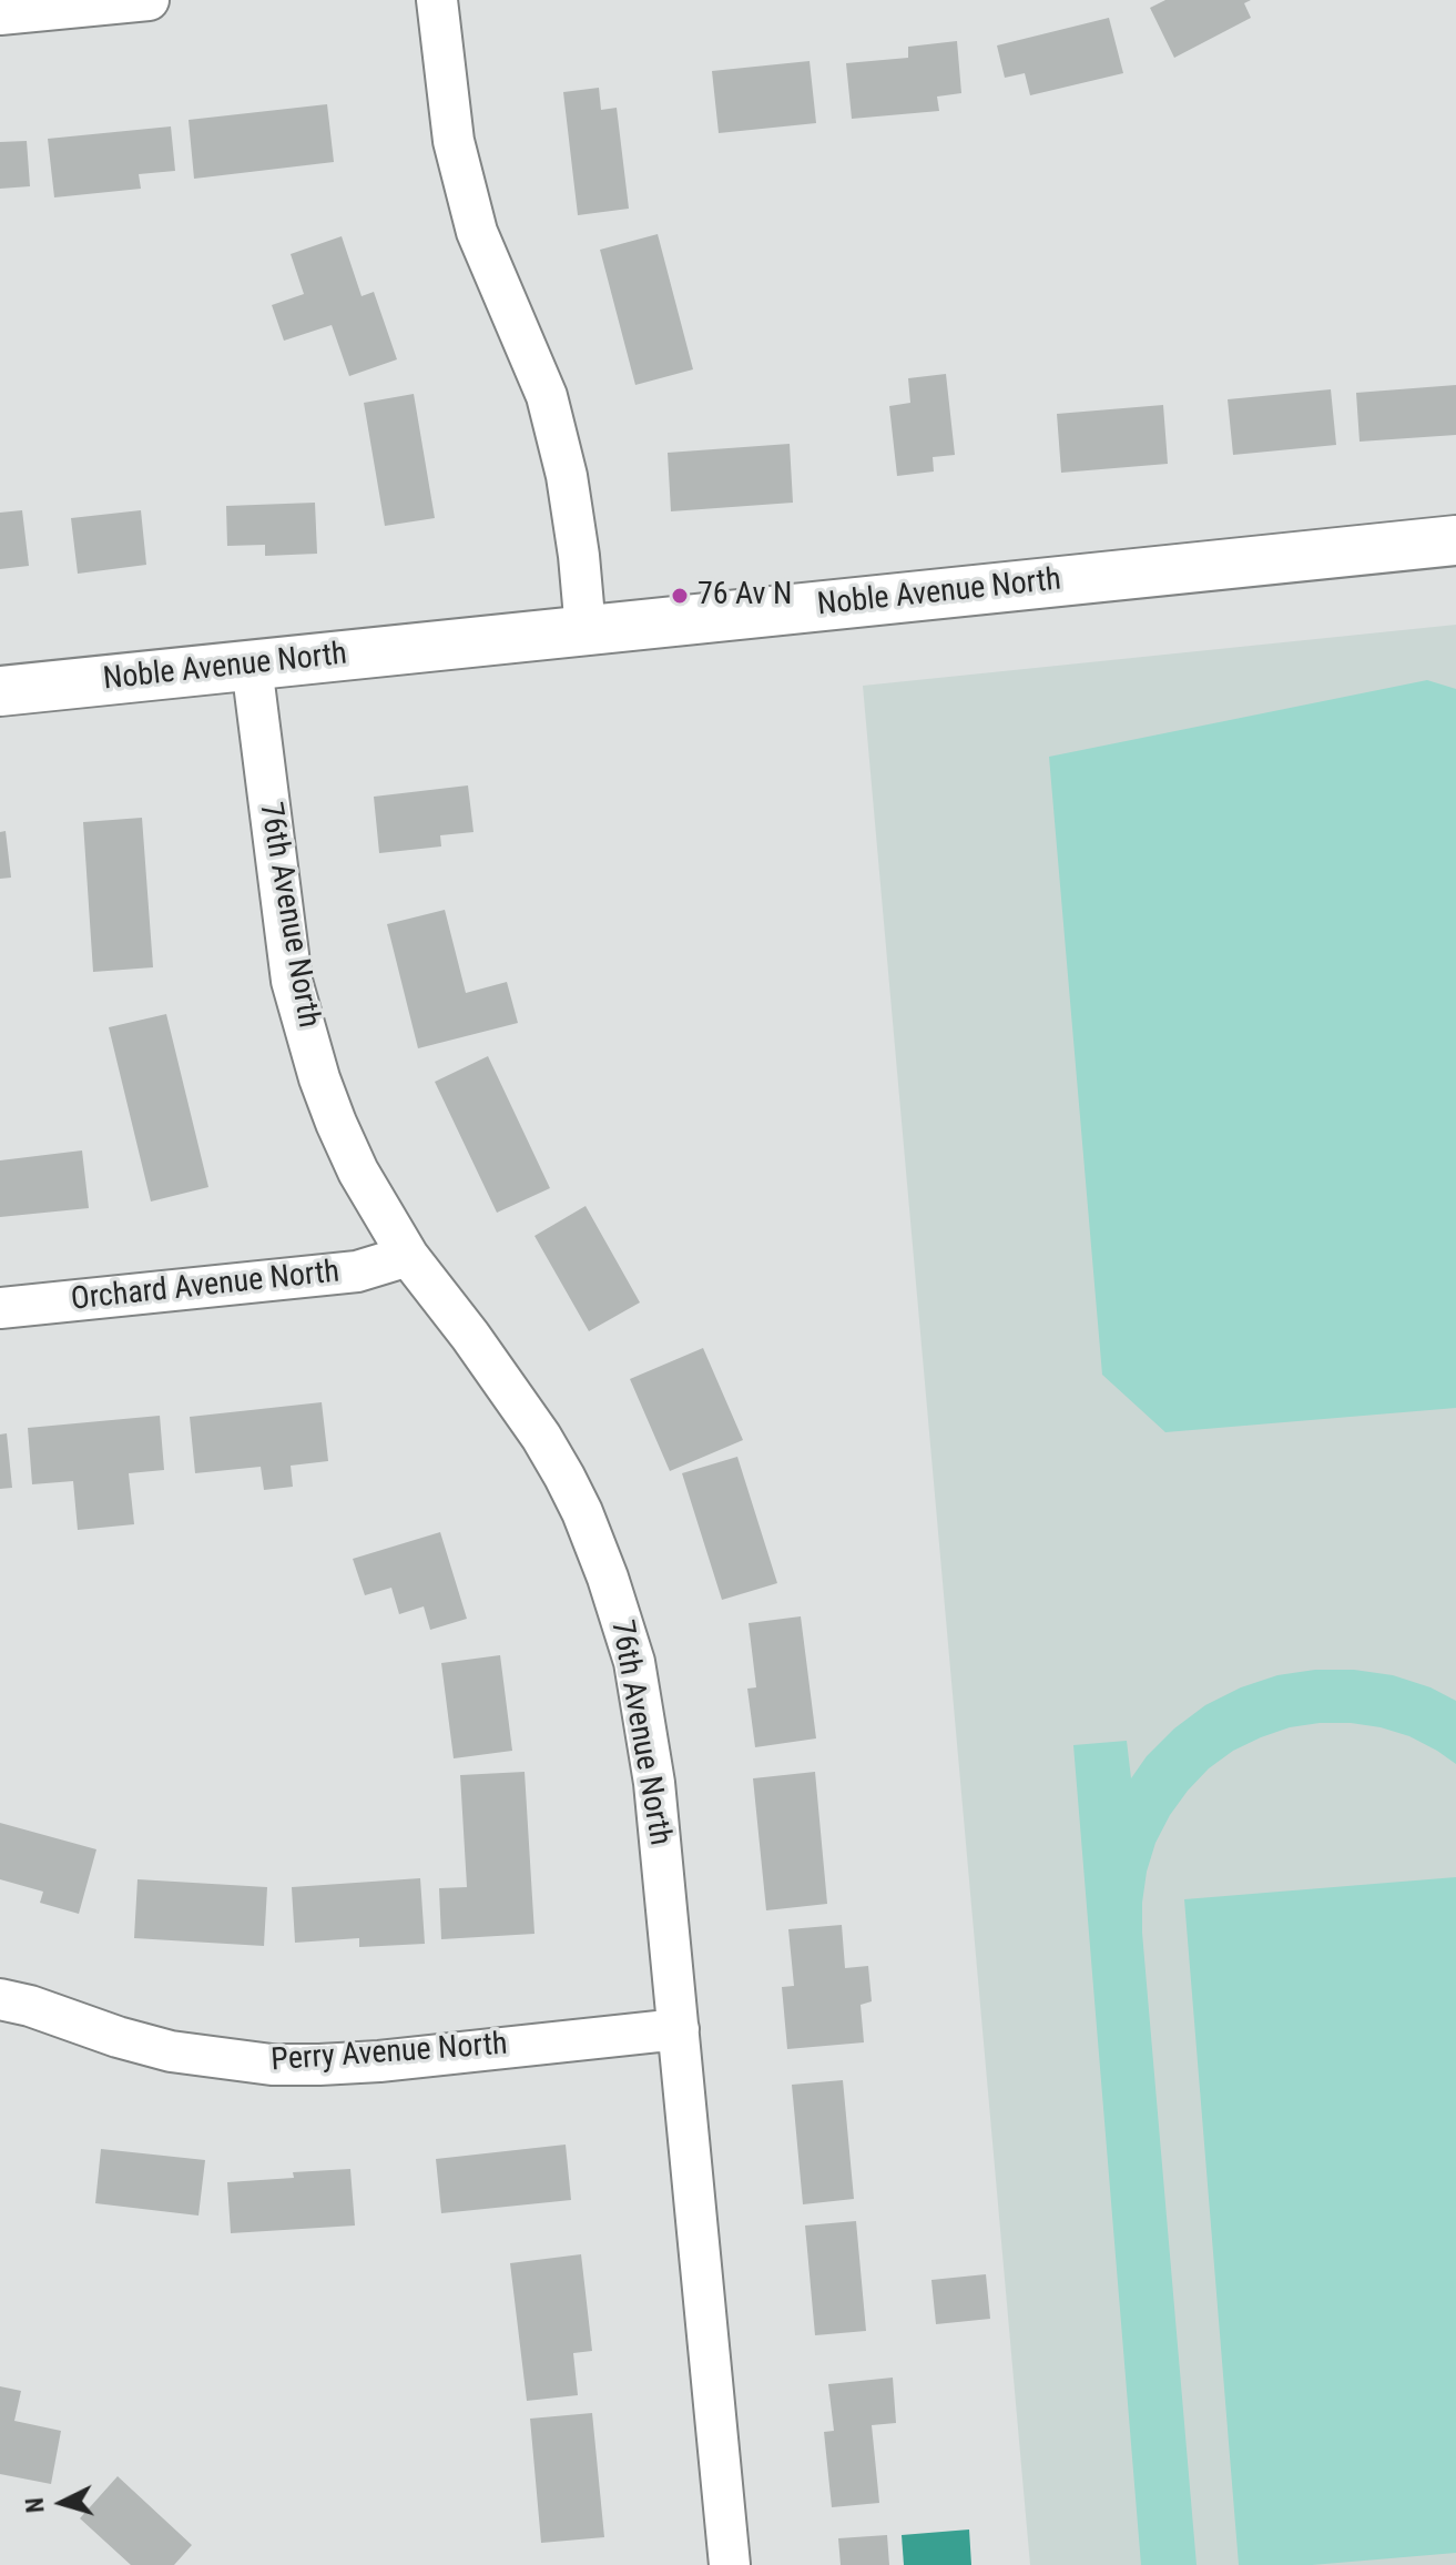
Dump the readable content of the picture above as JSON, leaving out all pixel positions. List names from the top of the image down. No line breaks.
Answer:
{"streets":{"street":["Noble Avenue North","76th Avenue North","Orchard Avenue North","Perry Avenue North"]},"crossings":[["Noble Avenue North","76th Avenue North"],["76th Avenue North","Orchard Avenue North"],["76th Avenue North","Perry Avenue North"]],"places":["76 Av N"],"north":"left"}
